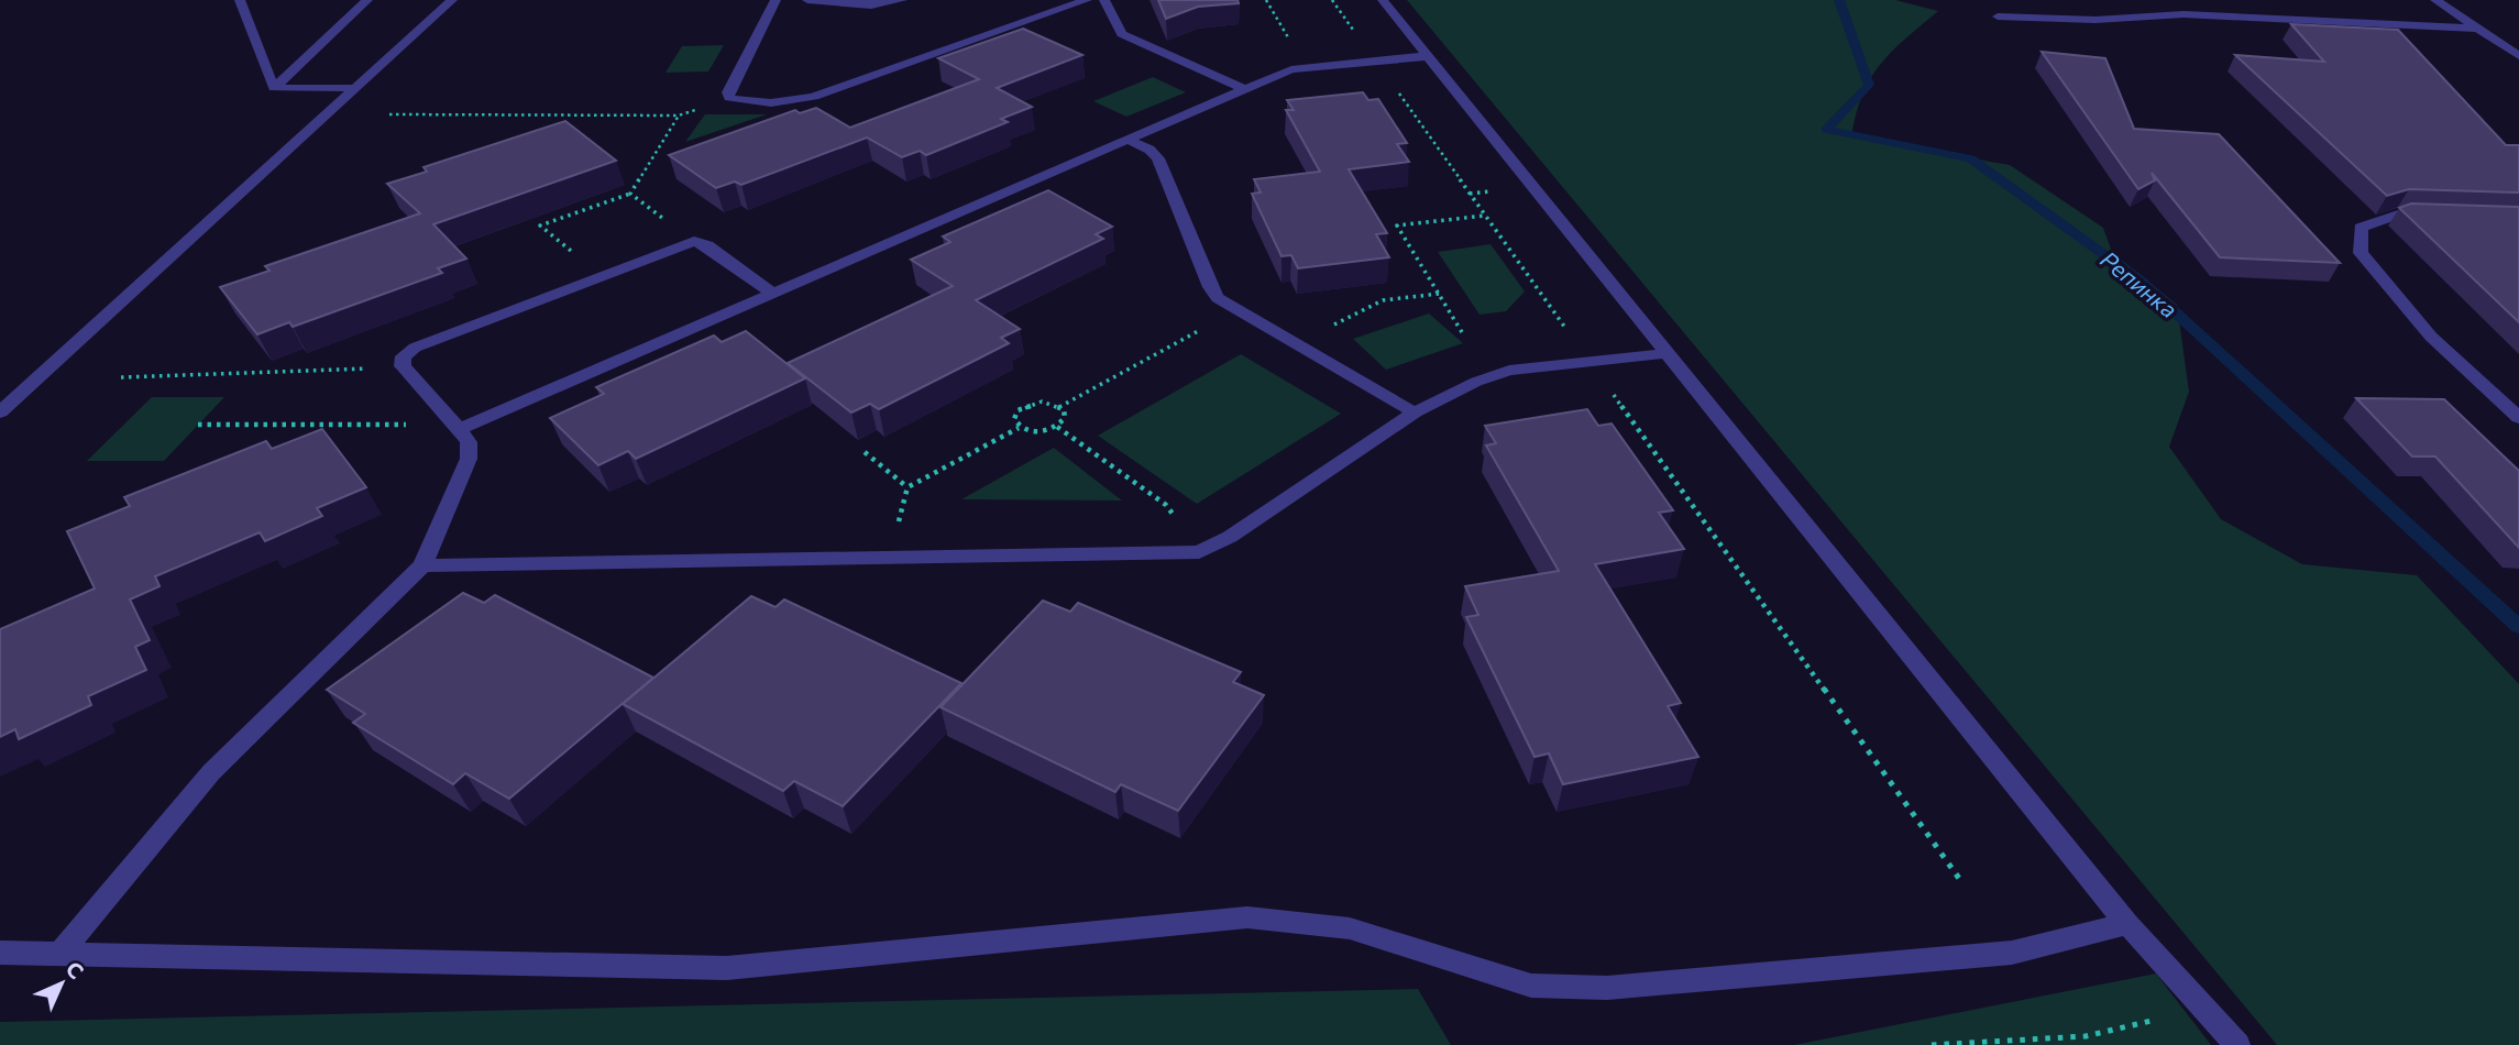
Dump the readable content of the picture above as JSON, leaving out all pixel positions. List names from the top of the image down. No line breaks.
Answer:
{"water":["Репинка"],"north":"top right"}
